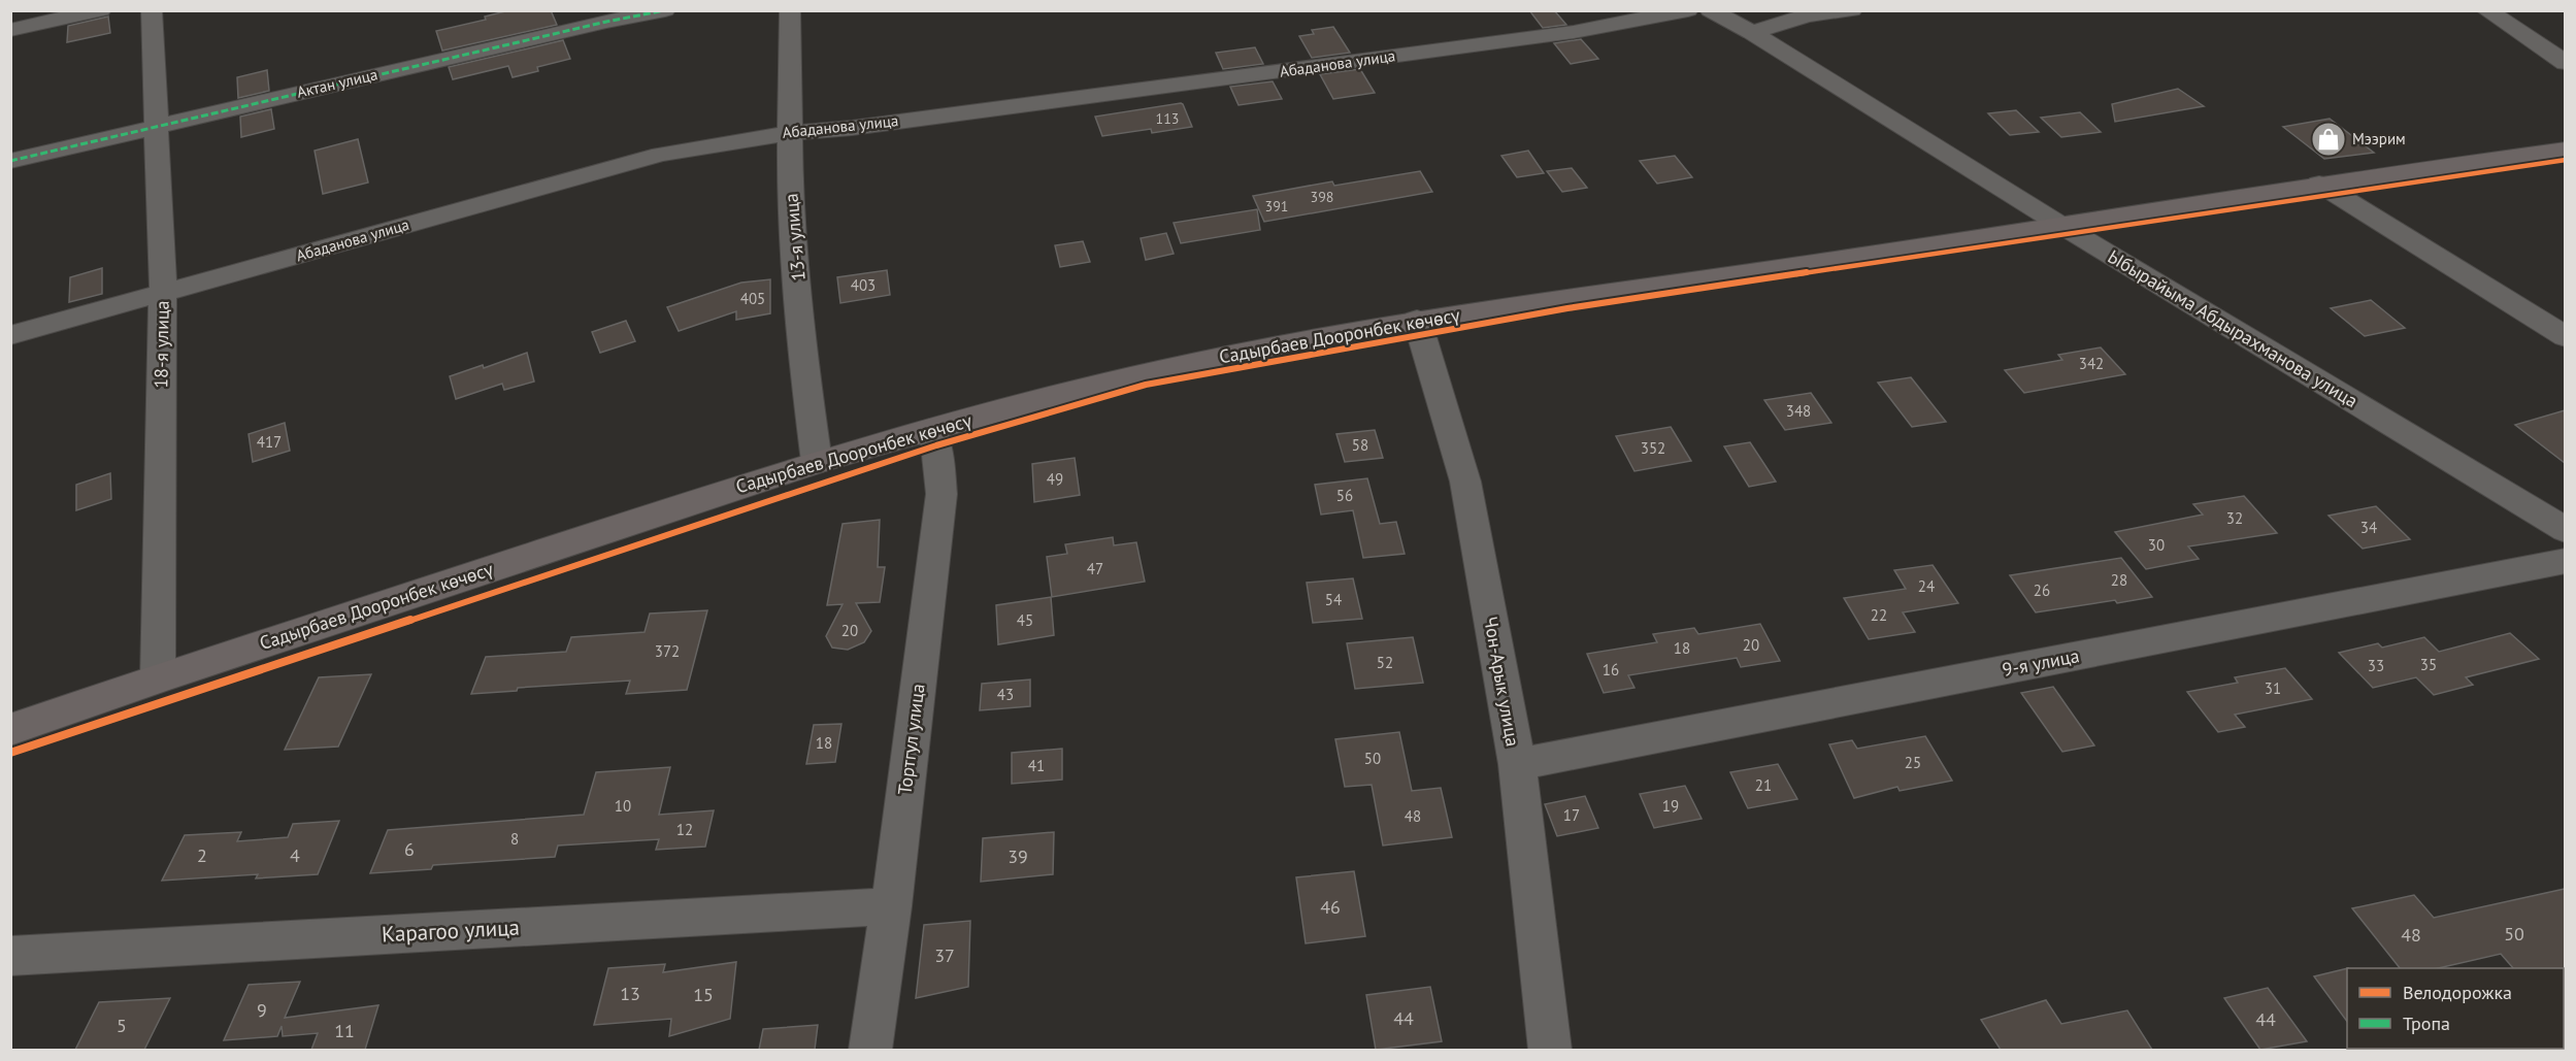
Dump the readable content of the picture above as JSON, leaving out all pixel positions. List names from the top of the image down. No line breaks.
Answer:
{"streets":{"main road":["Садырбаев Дооронбек көчөсү"],"street":["Абаданова улица","Актан улица","13-я улица","Ыбырайыма Абдырахманова улица","18-я улица","9-я улица","Чон-Арык улица","Тортгул улица","Карагоо улица"]},"crossings":[["Абаданова улица","13-я улица"],["Абаданова улица","18-я улица"],["Актан улица","18-я улица"],["13-я улица","Садырбаев Дооронбек көчөсү"],["Ыбырайыма Абдырахманова улица","Садырбаев Дооронбек көчөсү"],["Садырбаев Дооронбек көчөсү","18-я улица"],["Садырбаев Дооронбек көчөсү","Чон-Арык улица"],["Садырбаев Дооронбек көчөсү","Тортгул улица"],["9-я улица","Чон-Арык улица"],["Тортгул улица","Карагоо улица"]],"places":{"shop":["Мээрим"]},"house_numbers":["113","398","391","403","405","342","348","417","58","352","49","56","32","34","30","47","28","24","26","54","22","45","20","20","18","372","52","35","33","16","31","43","18","50","25","41","21","10","19","17","48","12","8","6","2","4","39","46","50","48","37","13","15","9","44","44","5","11"],"legend":["Велодорожка","Тропа"]}
